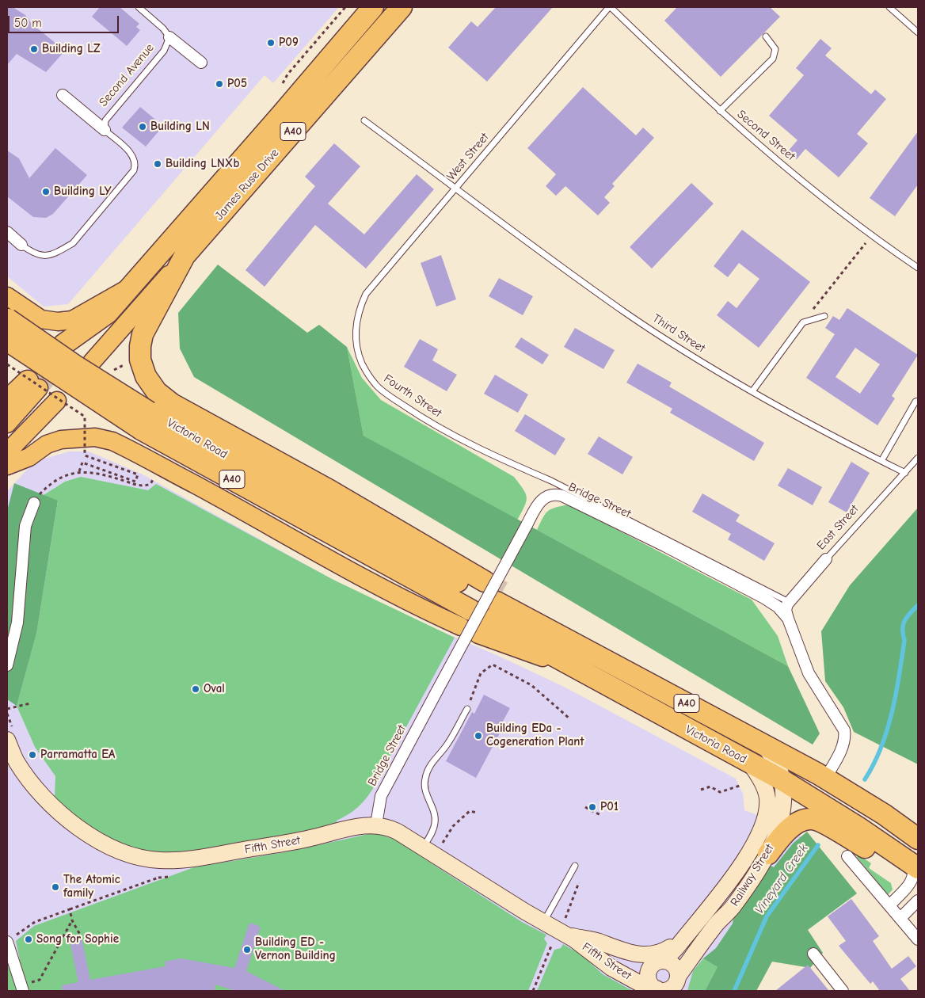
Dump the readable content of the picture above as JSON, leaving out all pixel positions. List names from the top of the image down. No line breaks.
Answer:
{"streets":{"highway":["A40","James Ruse Drive","Victoria Road"],"street":["Second Avenue","Bridge Street","East Street","Fifth Street","Railway Street"],"lane":["Second Street","West Street","Third Street","Fourth Street"]},"crossings":[["A40","James Ruse Drive"],["A40","Victoria Road"],["Second Street","West Street"],["West Street","Third Street"],["West Street","Fourth Street"],["Third Street","East Street"],["Fourth Street","Bridge Street"],["Victoria Road","Bridge Street"],["Victoria Road","Railway Street"],["Bridge Street","East Street"],["Bridge Street","Fifth Street"],["Fifth Street","Railway Street"]],"water":["Vineyard Creek"],"places":["P09","Building LZ","P05","Building LN","Building LNXb","Building LY","Oval","Building EDa - Cogeneration Plant","Parramatta EA","P01","The Atomic family","Song for Sophie","Building ED - Vernon Building"],"scale_bar":"50 m"}
